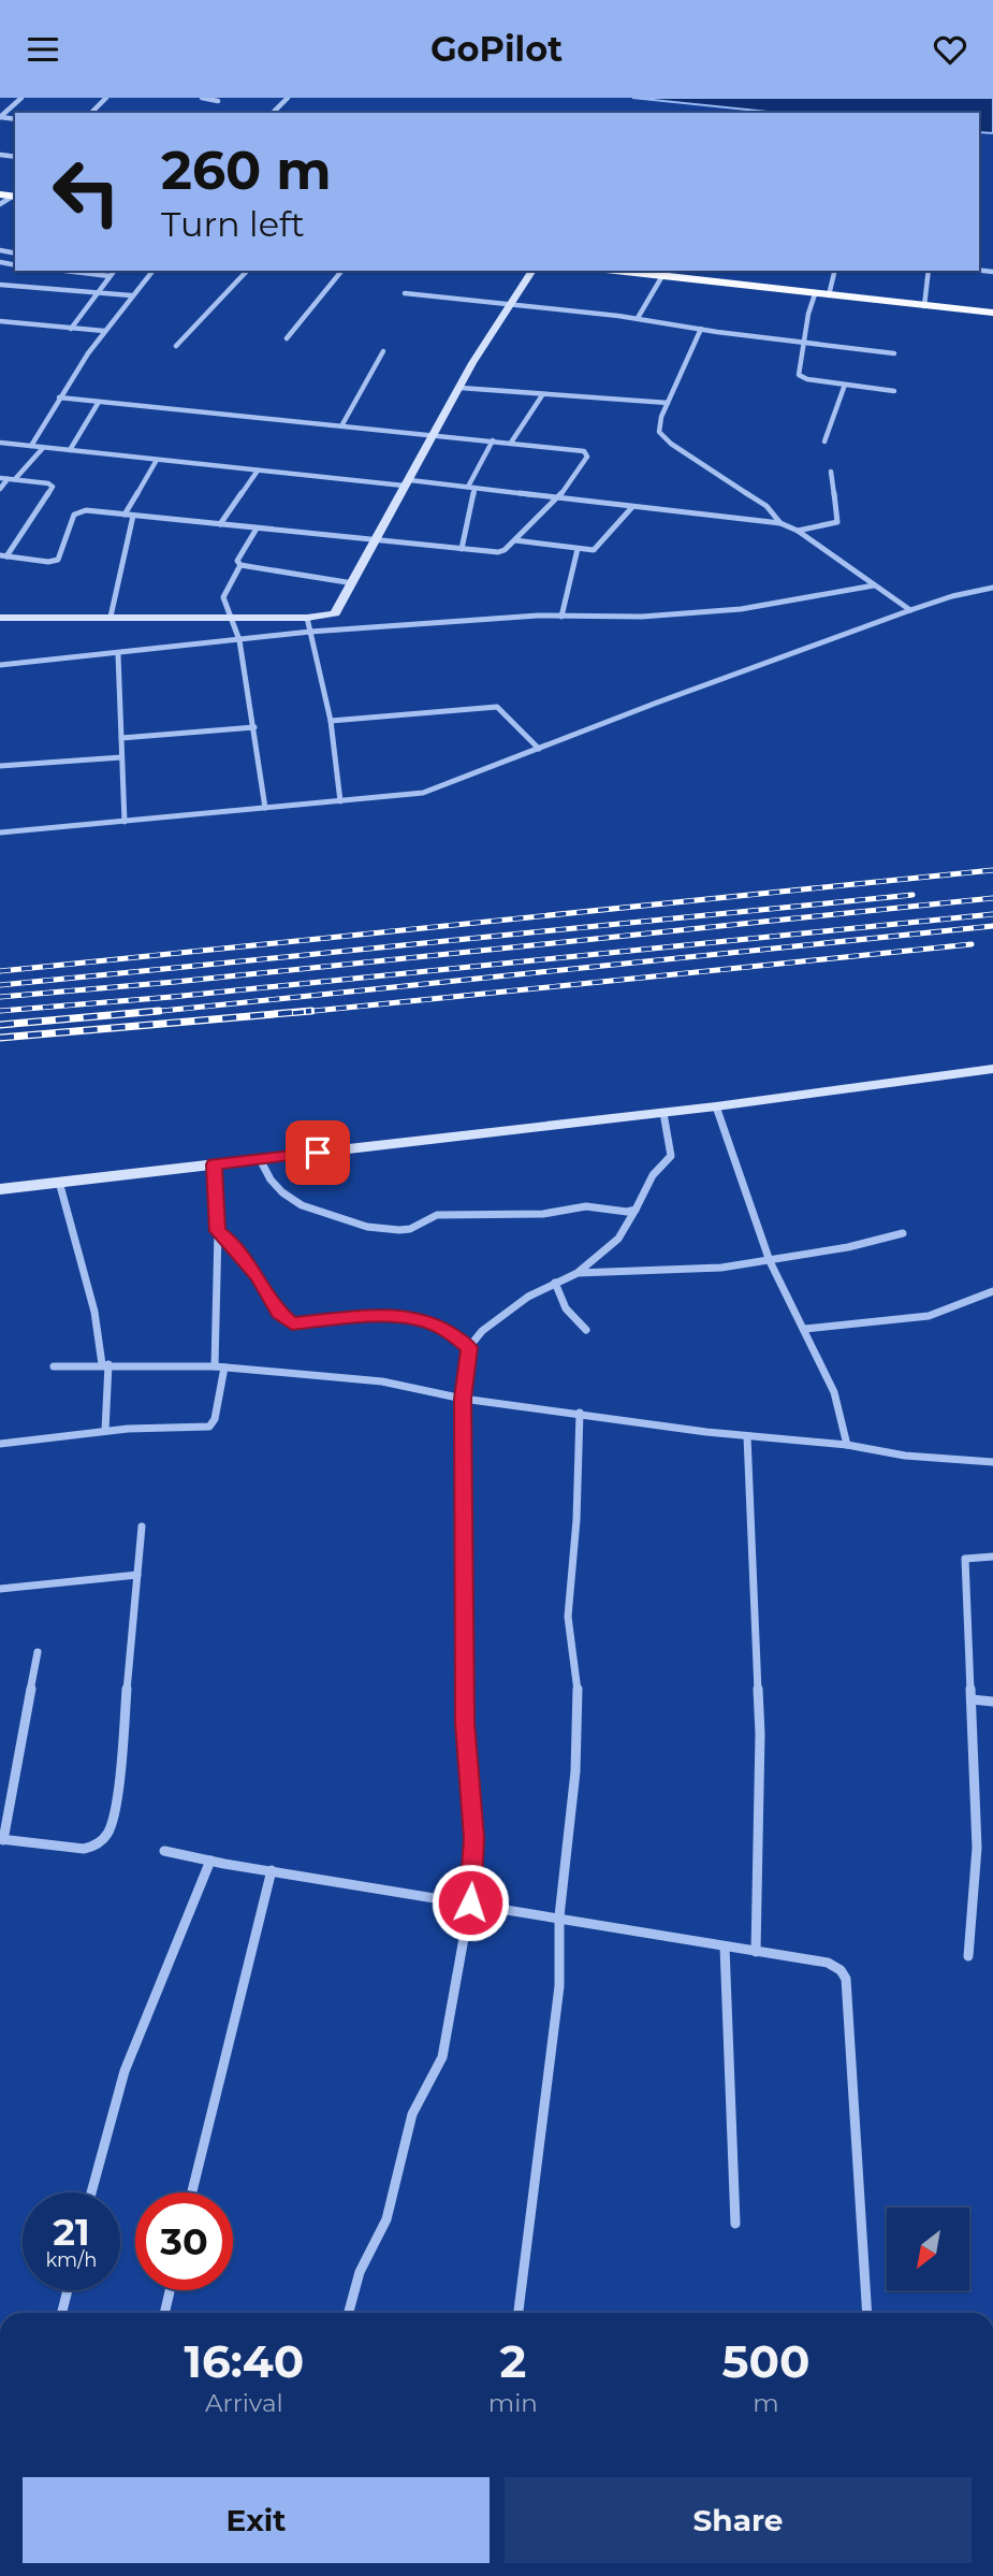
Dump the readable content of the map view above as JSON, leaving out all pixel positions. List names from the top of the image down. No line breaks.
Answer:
{"north":"bottom left","page":{"header":"GoPilot","turn":["260 m","Turn left"],"speed":"21 km/h","limit":"30","eta":["16:40","Arrival","2","min","500","m"],"buttons":["Exit","Share"]}}
